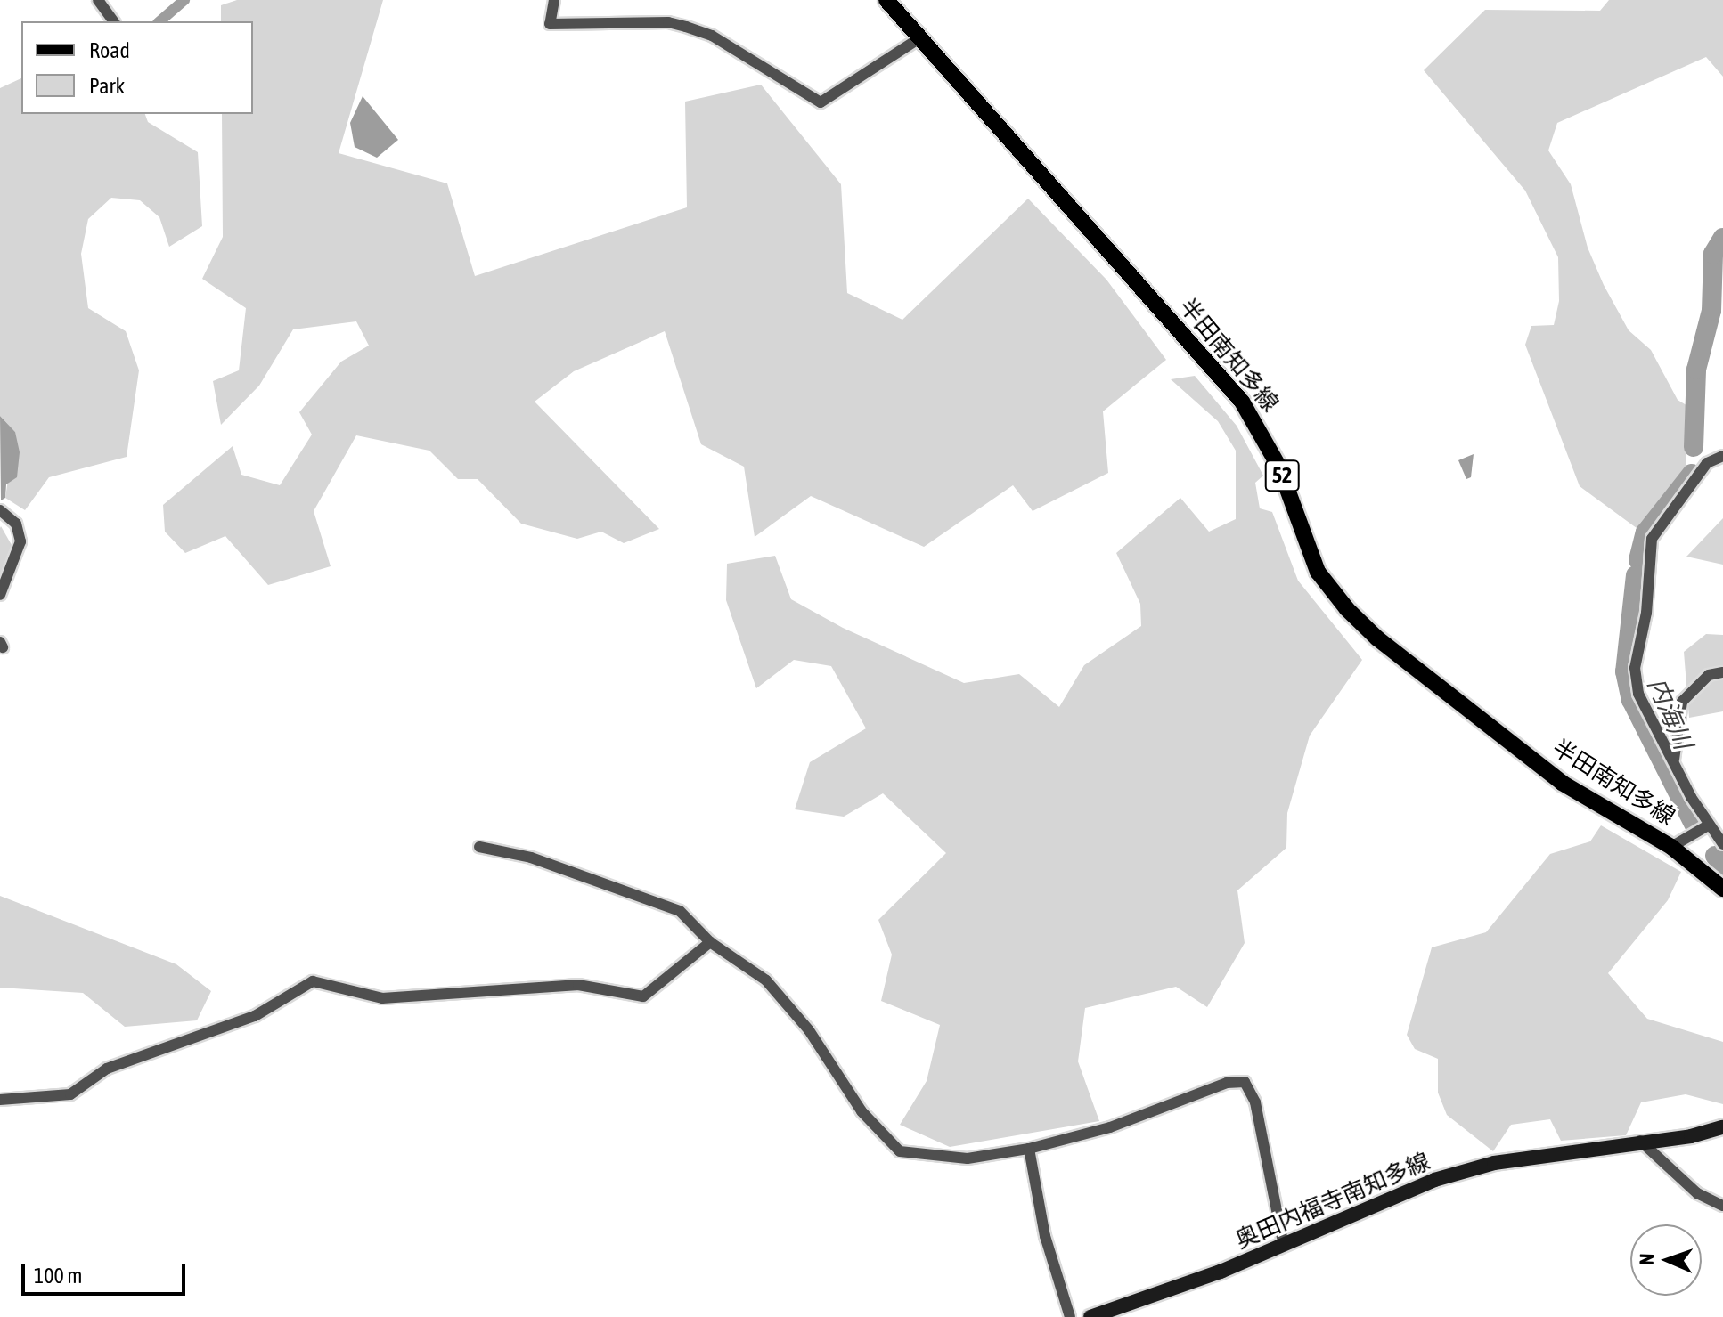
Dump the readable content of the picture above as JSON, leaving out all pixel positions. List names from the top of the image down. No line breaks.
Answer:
{"streets":{"main road":["半田南知多線","52","奥田内福寺南知多線"]},"water":["内海川"],"legend":["Road","Park"],"scale_bar":"100 m","north":"left"}
